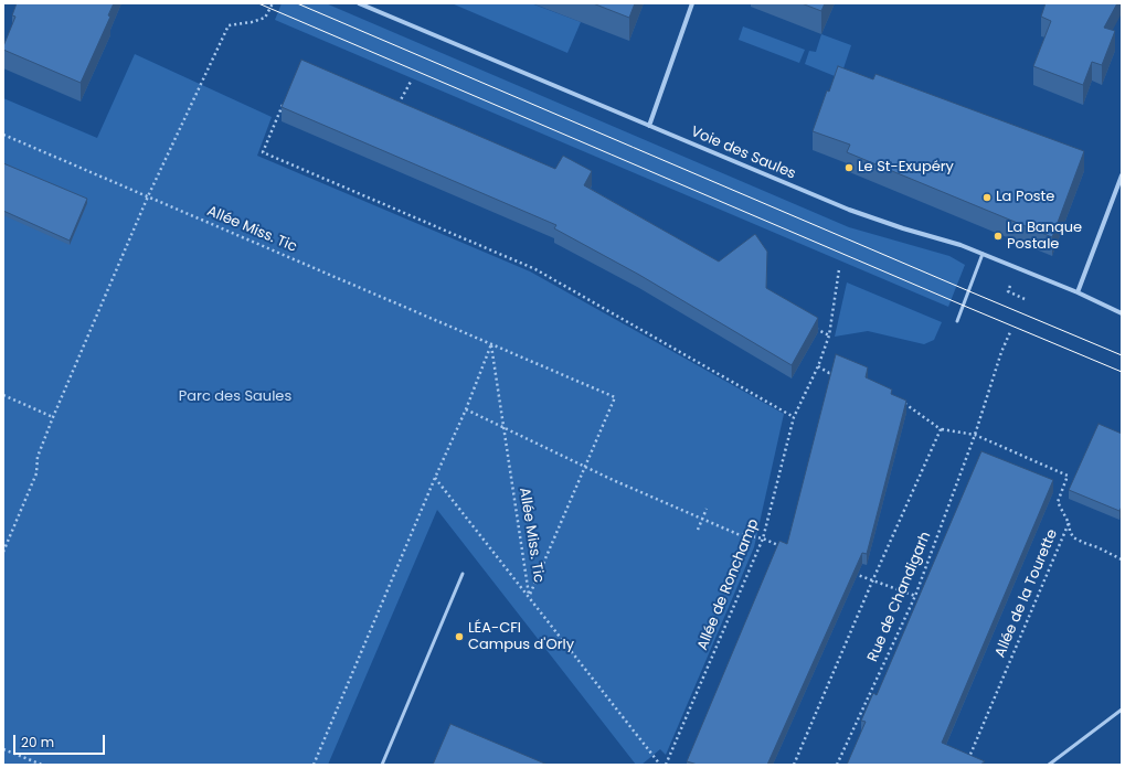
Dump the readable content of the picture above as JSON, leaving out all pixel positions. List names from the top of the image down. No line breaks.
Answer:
{"streets":{"street":["Voie des Saules"],"path":["Allée Miss. Tic","Allée de Ronchamp","Allée de la Tourette","Rue de Chandigarh"]},"crossings":[["Allée de la Tourette","Rue de Chandigarh"]],"parks":["Parc des Saules"],"places":["Le St-Exupéry","La Poste","La Banque Postale","LÉA-CFI Campus d'Orly"],"scale_bar":"20 m"}
